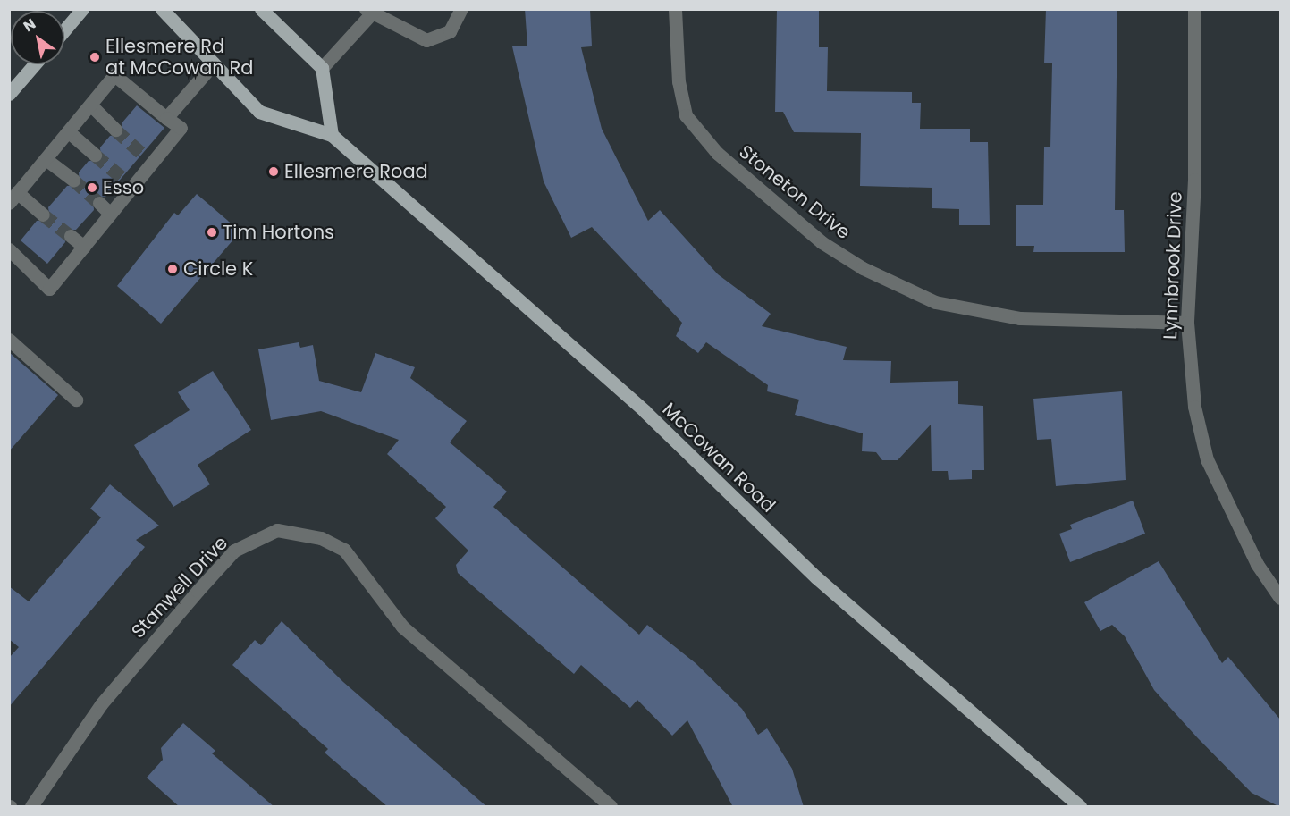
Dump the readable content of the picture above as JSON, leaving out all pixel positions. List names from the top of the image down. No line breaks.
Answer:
{"streets":{"main road":["McCowan Road"],"street":["Stoneton Drive","Lynnbrook Drive","Stanwell Drive"]},"crossings":[["Stoneton Drive","Lynnbrook Drive"]],"places":["Ellesmere Rd at McCowan Rd","Ellesmere Road","Esso","Tim Hortons","Circle K"],"north":"top left"}
